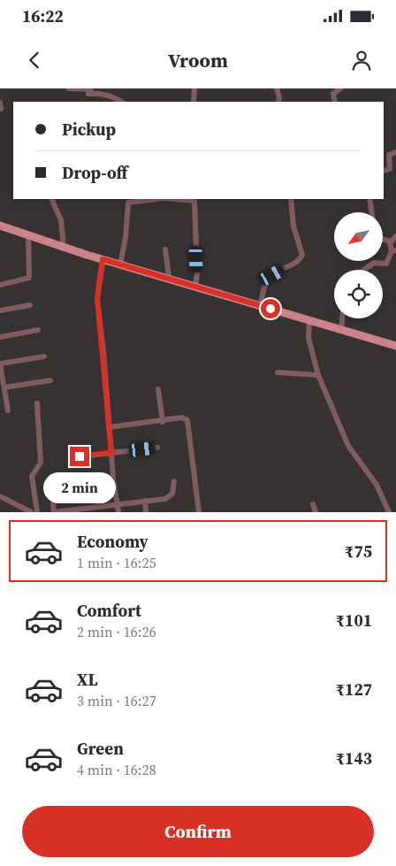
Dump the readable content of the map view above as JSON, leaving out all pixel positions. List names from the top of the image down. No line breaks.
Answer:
{"north":"bottom left","page":{"status":"16:22","header":"Vroom","banner":["Pickup","Drop-off"],"bubble":"2 min","list":[{"name":"Economy","note":"1 min · 16:25","value":"₹75"},{"name":"Comfort","note":"2 min · 16:26","value":"₹101"},{"name":"XL","note":"3 min · 16:27","value":"₹127"},{"name":"Green","note":"4 min · 16:28","value":"₹143"}],"buttons":"Confirm"}}
